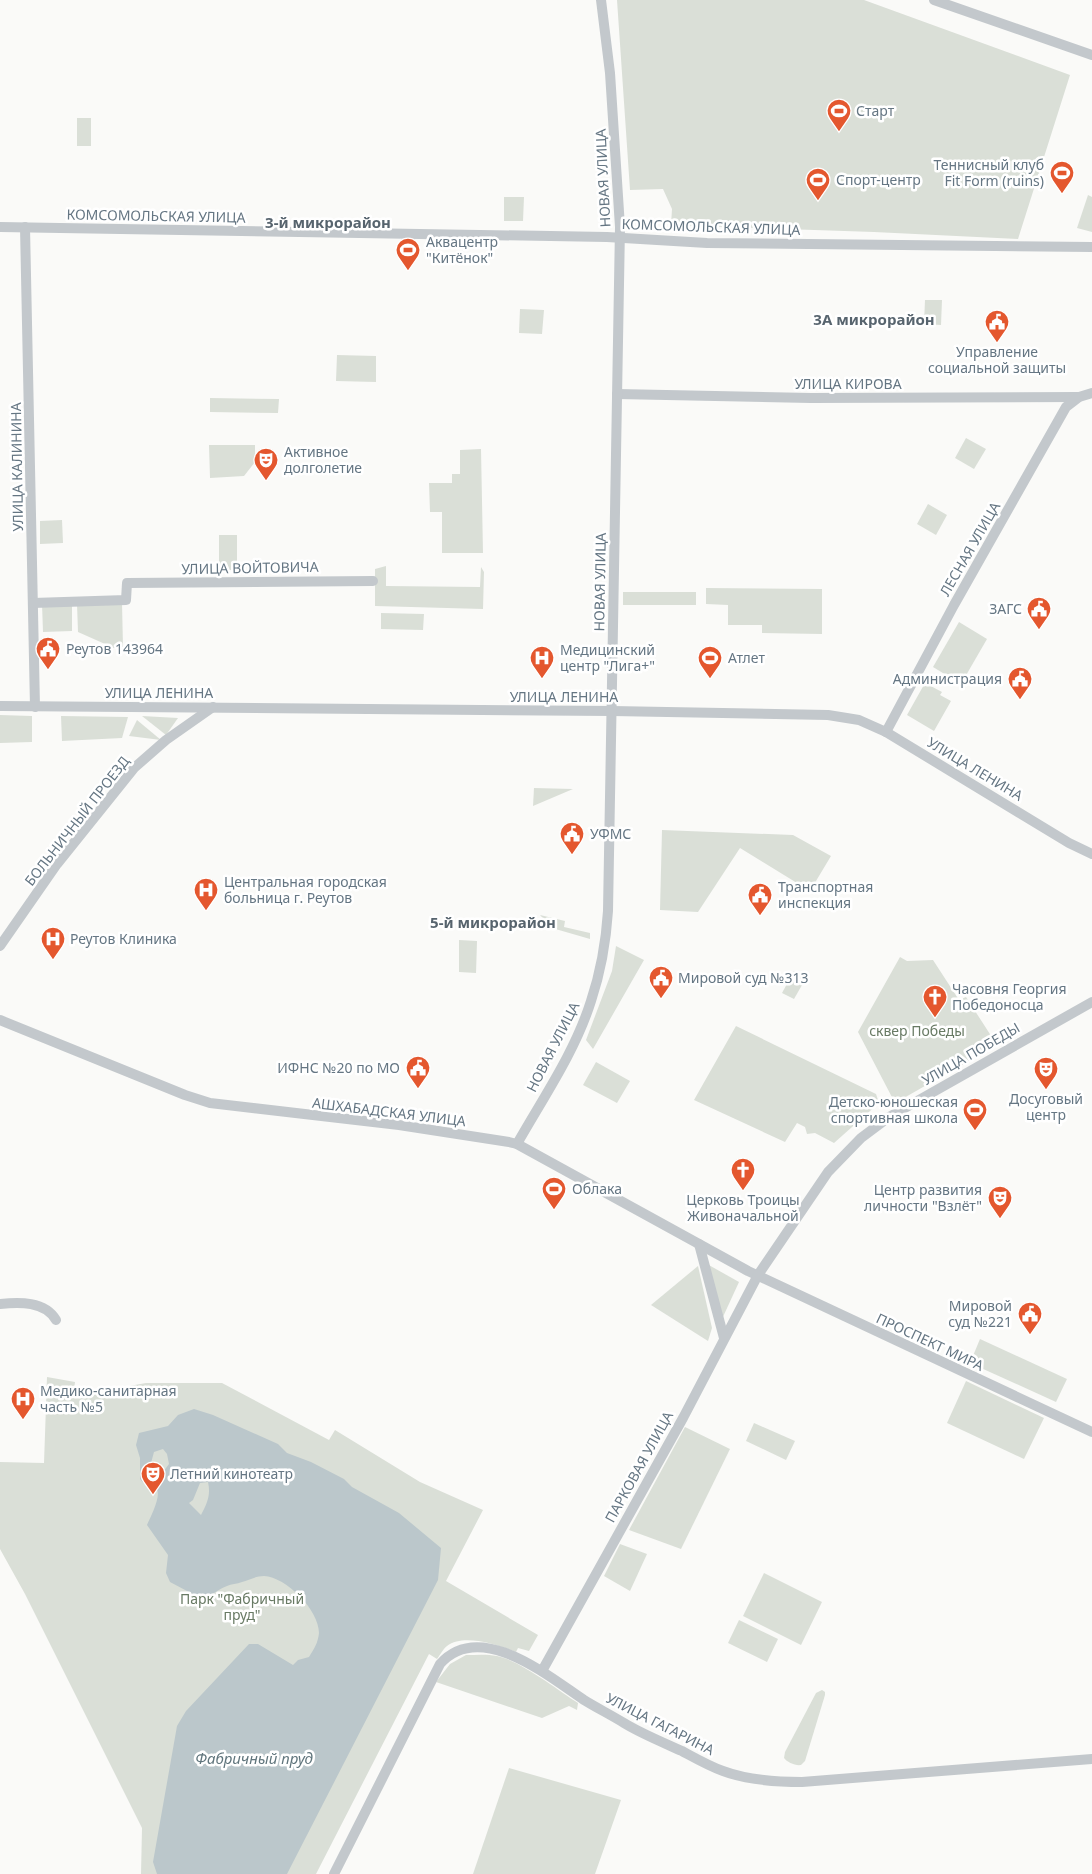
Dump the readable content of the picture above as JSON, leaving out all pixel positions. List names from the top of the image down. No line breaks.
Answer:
{"streets":{"street":["НОВАЯ УЛИЦА","КОМСОМОЛЬСКАЯ УЛИЦА","УЛИЦА КИРОВА","УЛИЦА КАЛИНИНА","ЛЕСНАЯ УЛИЦА","УЛИЦА ВОЙТОВИЧА","УЛИЦА ЛЕНИНА","БОЛЬНИЧНЫЙ ПРОЕЗД","УЛИЦА ПОБЕДЫ","АШХАБАДСКАЯ УЛИЦА","ПРОСПЕКТ МИРА","ПАРКОВАЯ УЛИЦА","УЛИЦА ГАГАРИНА"]},"crossings":[["НОВАЯ УЛИЦА","КОМСОМОЛЬСКАЯ УЛИЦА"],["НОВАЯ УЛИЦА","УЛИЦА КИРОВА"],["НОВАЯ УЛИЦА","УЛИЦА ЛЕНИНА"],["НОВАЯ УЛИЦА","АШХАБАДСКАЯ УЛИЦА"],["КОМСОМОЛЬСКАЯ УЛИЦА","УЛИЦА КАЛИНИНА"],["УЛИЦА КИРОВА","ЛЕСНАЯ УЛИЦА"],["УЛИЦА КАЛИНИНА","УЛИЦА ВОЙТОВИЧА"],["УЛИЦА КАЛИНИНА","УЛИЦА ЛЕНИНА"],["ЛЕСНАЯ УЛИЦА","УЛИЦА ЛЕНИНА"],["УЛИЦА ЛЕНИНА","БОЛЬНИЧНЫЙ ПРОЕЗД"],["УЛИЦА ПОБЕДЫ","АШХАБАДСКАЯ УЛИЦА"],["УЛИЦА ПОБЕДЫ","ПРОСПЕКТ МИРА"],["УЛИЦА ПОБЕДЫ","ПАРКОВАЯ УЛИЦА"],["АШХАБАДСКАЯ УЛИЦА","ПРОСПЕКТ МИРА"],["АШХАБАДСКАЯ УЛИЦА","ПАРКОВАЯ УЛИЦА"],["ПРОСПЕКТ МИРА","ПАРКОВАЯ УЛИЦА"],["ПАРКОВАЯ УЛИЦА","УЛИЦА ГАГАРИНА"]],"districts":["3-й микрорайон","3А микрорайон","5-й микрорайон"],"water":["Фабричный пруд"],"parks":["сквер Победы","Парк \"Фабричный пруд\""],"places":{"sports":["Старт","Теннисный клуб Fit Form (ruins)","Спорт-центр","Аквацентр \"Китёнок\"","Атлет","Детско-юношеская спортивная школа","Облака"],"public building":["Управление социальной защиты","ЗАГС","Реутов 143964","Администрация","УФМС","Транспортная инспекция","Мировой суд №313","ИФНС №20 по МО","Мировой суд №221"],"theatre":["Активное долголетие","Досуговый центр","Центр развития личности \"Взлёт\"","Летний кинотеатр"],"hospital":["Медицинский центр \"Лига+\"","Центральная городская больница г. Реутов","Реутов Клиника","Медико-санитарная часть №5"],"church":["Часовня Георгия Победоносца","Церковь Троицы Живоначальной"]}}
